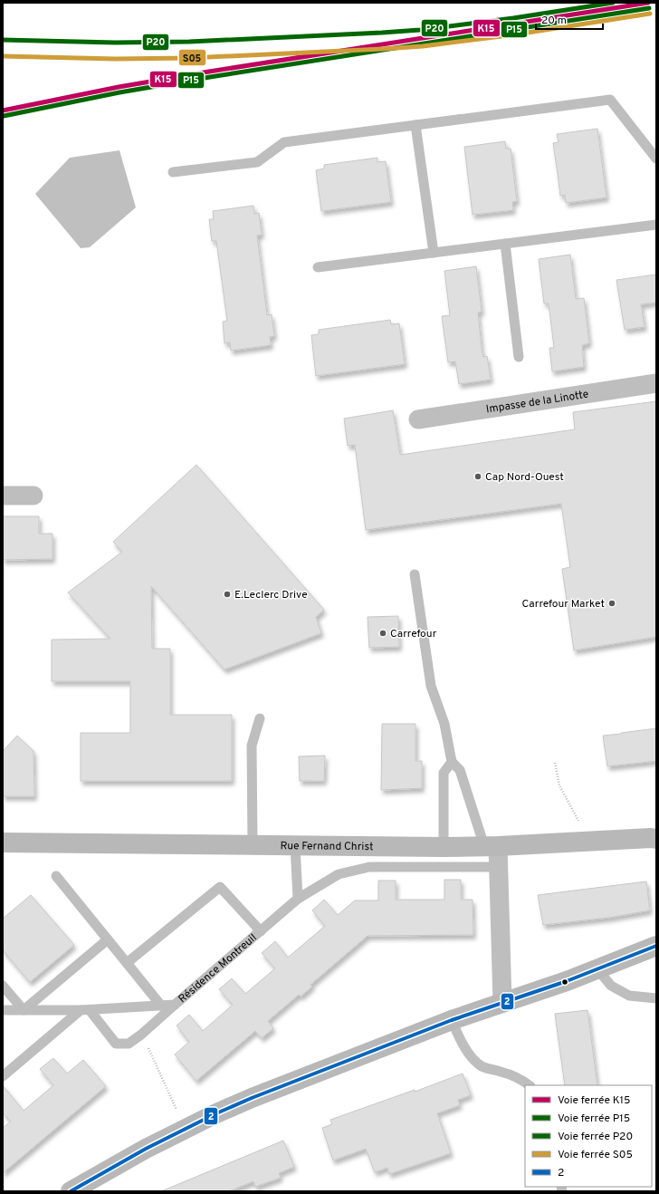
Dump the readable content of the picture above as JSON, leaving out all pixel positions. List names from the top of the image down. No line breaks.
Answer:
{"streets":{"main road":["Rue Fernand Christ"],"street":["Impasse de la Linotte"],"lane":["Résidence Montreuil"]},"places":["Cap Nord-Ouest","E.Leclerc Drive","Carrefour Market","Carrefour"],"lines":["rail line K15","rail line P20","rail line P15","rail line S05","transit line 2"],"legend":["Voie ferrée K15","Voie ferrée P15","Voie ferrée P20","Voie ferrée S05","2"],"scale_bar":"20 m"}
